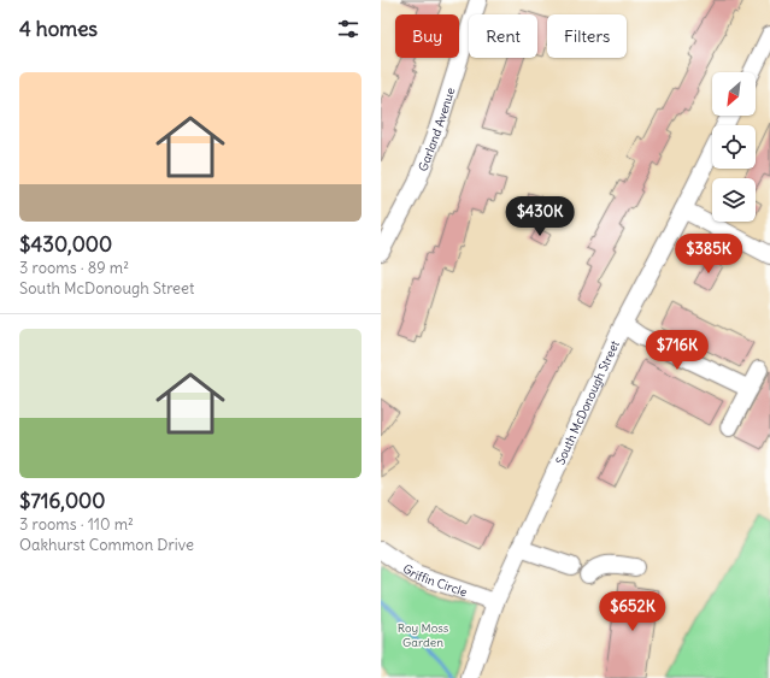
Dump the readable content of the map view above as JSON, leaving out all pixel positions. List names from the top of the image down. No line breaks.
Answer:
{"streets":{"street":["Garland Avenue","South McDonough Street","Griffin Circle"]},"crossings":[["South McDonough Street","Griffin Circle"]],"parks":["Roy Moss Garden"],"north":"bottom left","page":{"heading":"4 homes","chip":["Buy","Rent","Filters"],"list":[{"name":"$430,000","note":"3 rooms · 89 m² · South McDonough Street"},{"name":"$716,000","note":"3 rooms · 110 m² · Oakhurst Common Drive"}],"price":["$430K","$385K","$716K","$652K"]}}
